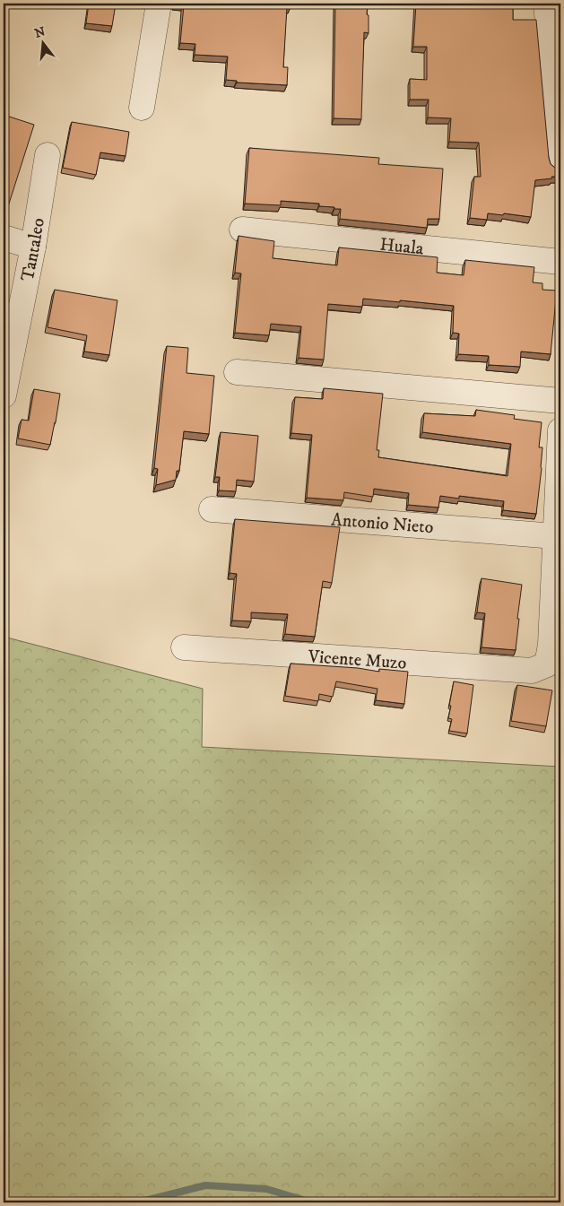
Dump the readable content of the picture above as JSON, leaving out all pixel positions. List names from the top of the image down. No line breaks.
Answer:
{"streets":{"street":["Huala","Tantaleo","Antonio Nieto","Vicente Muzo"]},"crossings":[["Antonio Nieto","Vicente Muzo"]],"north":"top"}
